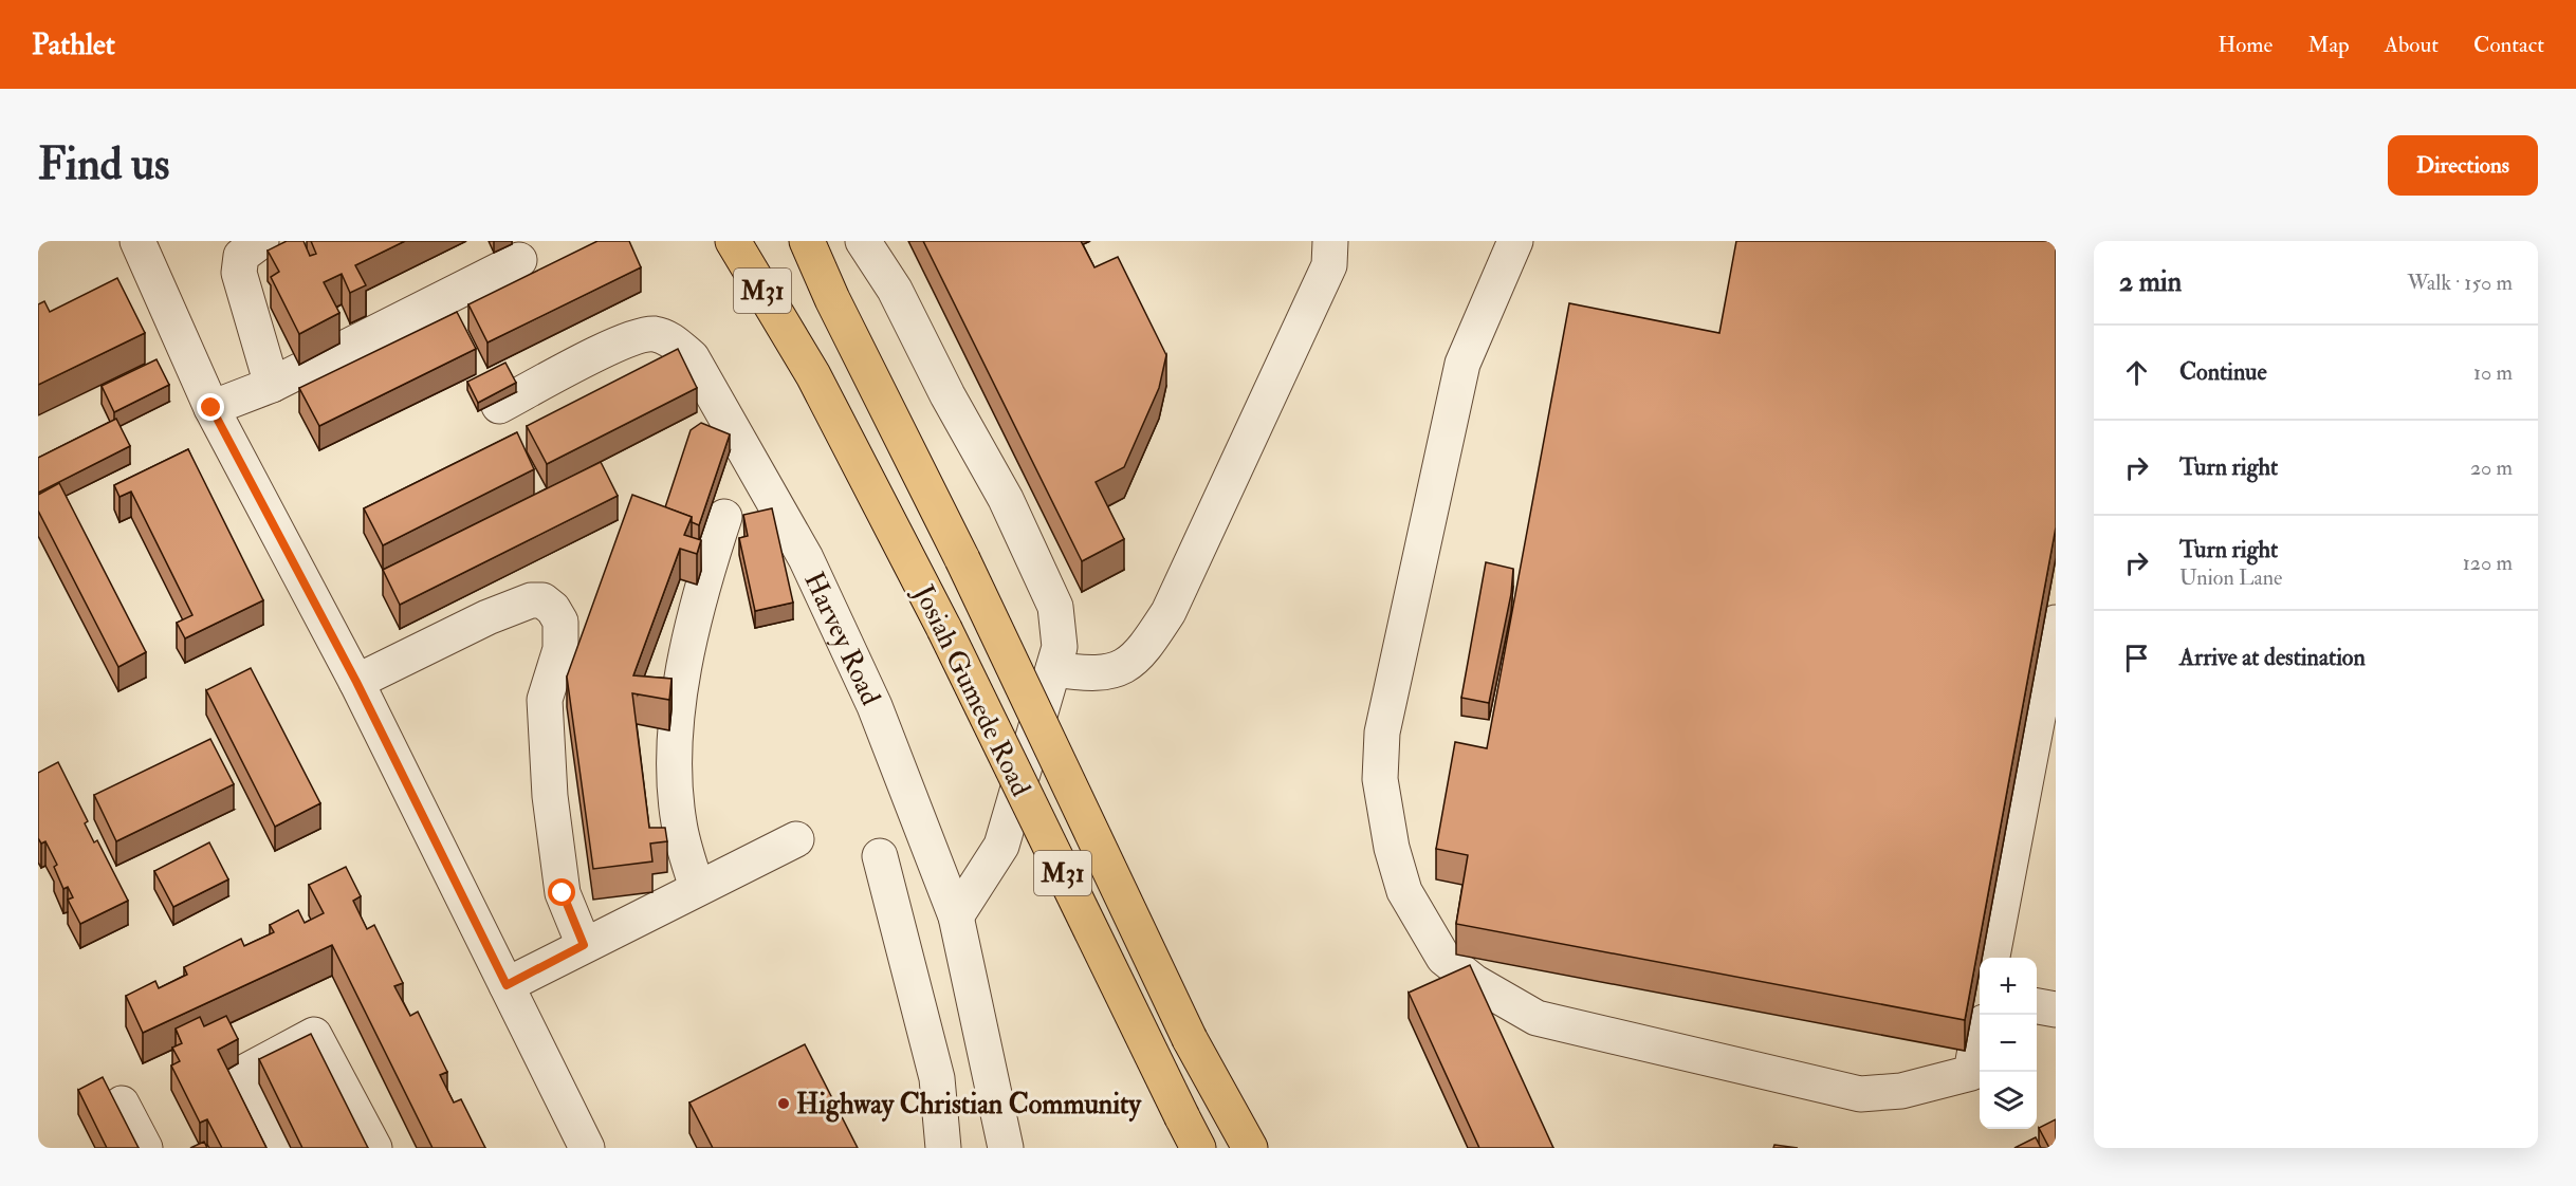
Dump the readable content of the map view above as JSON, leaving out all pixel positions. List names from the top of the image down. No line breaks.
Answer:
{"streets":{"main road":["M31","Josiah Gumede Road"],"street":["Harvey Road"]},"places":["Highway Christian Community"],"page":{"header":"Pathlet","nav":["Home","Map","About","Contact"],"buttons":"Directions","title":"Find us","heading":["2 min","Walk · 150 m"],"list":[["Continue","10 m"],["Turn right","20 m"],["Turn right","Union Lane","120 m"],"Arrive at destination"],"map_buttons":["+","−"]}}
